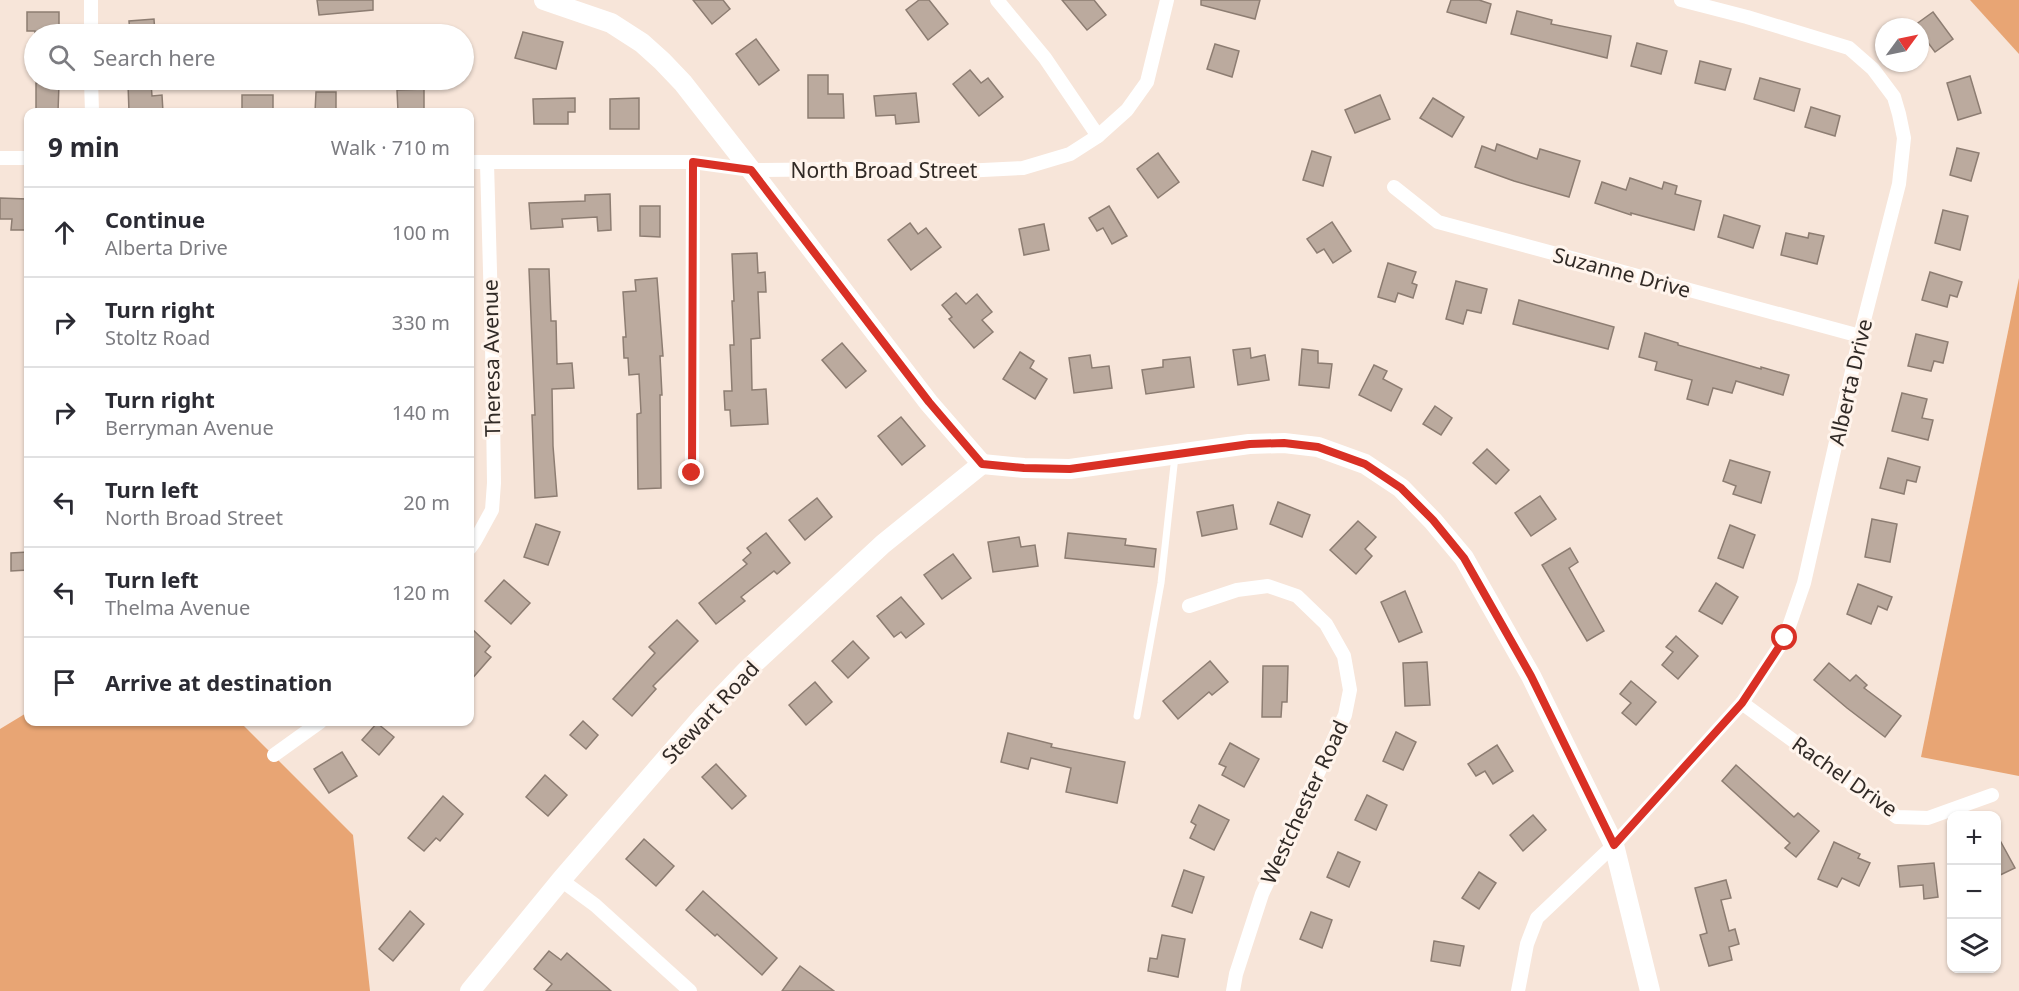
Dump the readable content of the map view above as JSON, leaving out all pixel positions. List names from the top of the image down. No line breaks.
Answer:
{"streets":{"street":["North Broad Street","Suzanne Drive","Theresa Avenue","Alberta Drive","Stewart Road","Rachel Drive","Westchester Road"]},"crossings":[["North Broad Street","Theresa Avenue"],["Suzanne Drive","Alberta Drive"],["Alberta Drive","Rachel Drive"]],"north":"top right","page":{"search":"Search here","heading":["9 min","Walk · 710 m"],"list":[["Continue","Alberta Drive","100 m"],["Turn right","Stoltz Road","330 m"],["Turn right","Berryman Avenue","140 m"],["Turn left","North Broad Street","20 m"],["Turn left","Thelma Avenue","120 m"],"Arrive at destination"],"map_buttons":["+","−"]}}
